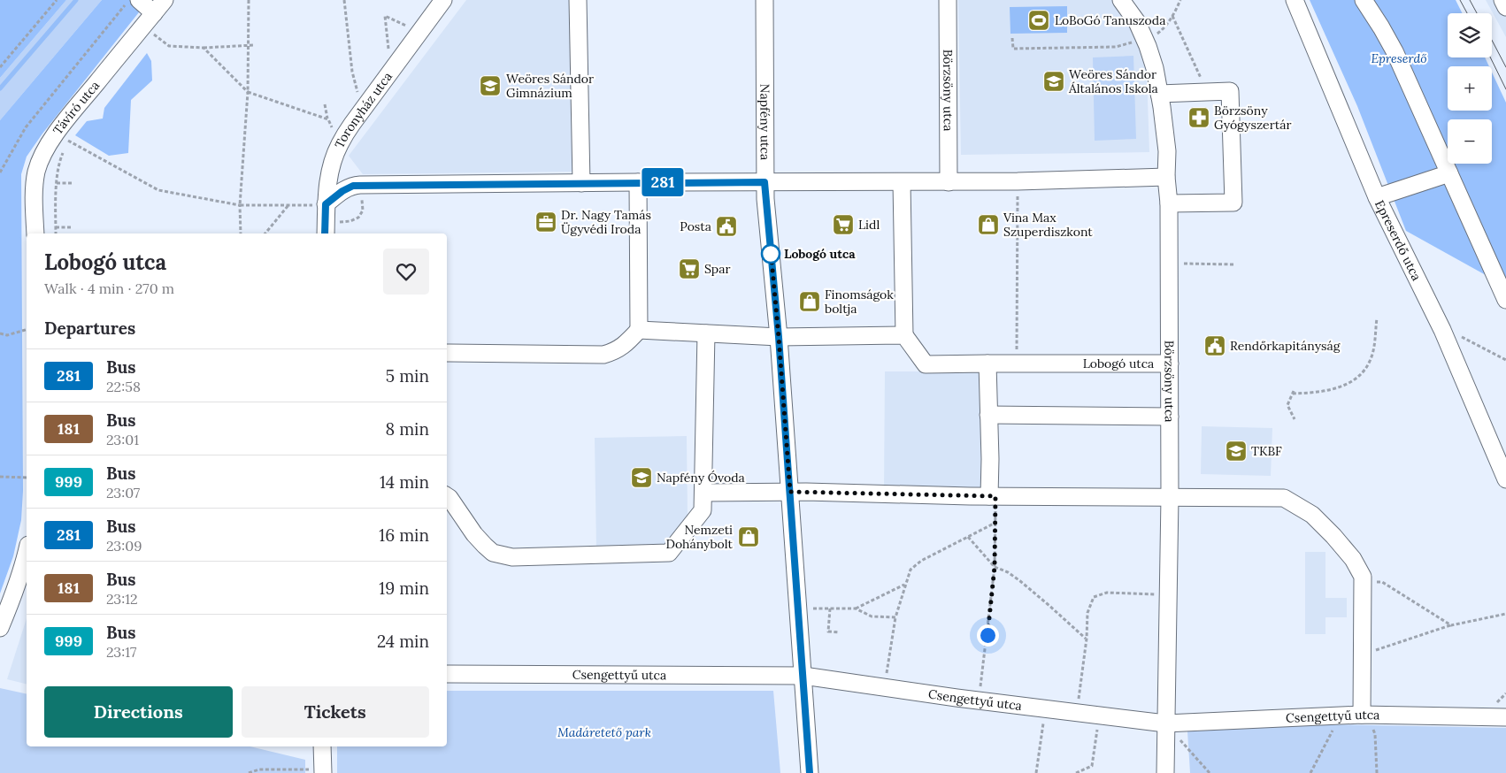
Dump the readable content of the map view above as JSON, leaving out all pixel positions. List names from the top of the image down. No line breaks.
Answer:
{"streets":{"street":["Börzsöny utca","Távíró utca","Toronyház utca","Napfény utca","Epreserdő utca","Lobogó utca","Csengettyű utca"]},"crossings":[["Börzsöny utca","Lobogó utca"],["Börzsöny utca","Csengettyű utca"],["Napfény utca","Csengettyű utca"]],"parks":["Epreserdő","Madáretető park"],"places":{"sports":["LoBoGó Tanuszoda"],"school or university":["Weöres Sándor Általános Iskola","Weöres Sándor Gimnázium","TKBF","Napfény Óvoda"],"pharmacy":["Börzsöny Gyógyszertár"],"office":["Dr. Nagy Tamás Ügyvédi Iroda"],"supermarket":["Lidl","Spar"],"shop":["Vina Max Szuperdiszkont","Finomságok boltja","Nemzeti Dohánybolt"],"public building":["Posta","Rendőrkapitányság"],"other":["Lobogó utca"]},"lines":["bus line 281"],"page":{"on_map":"281","map_buttons":["+","−"],"heading":[["Lobogó utca","Walk · 4 min · 270 m"],"Departures"],"list":[{"mark":"281","name":"Bus","note":"22:58","value":"5 min"},{"mark":"181","name":"Bus","note":"23:01","value":"8 min"},{"mark":"999","name":"Bus","note":"23:07","value":"14 min"},{"mark":"281","name":"Bus","note":"23:09","value":"16 min"},{"mark":"181","name":"Bus","note":"23:12","value":"19 min"},{"mark":"999","name":"Bus","note":"23:17","value":"24 min"}],"buttons":["Directions","Tickets"]}}
